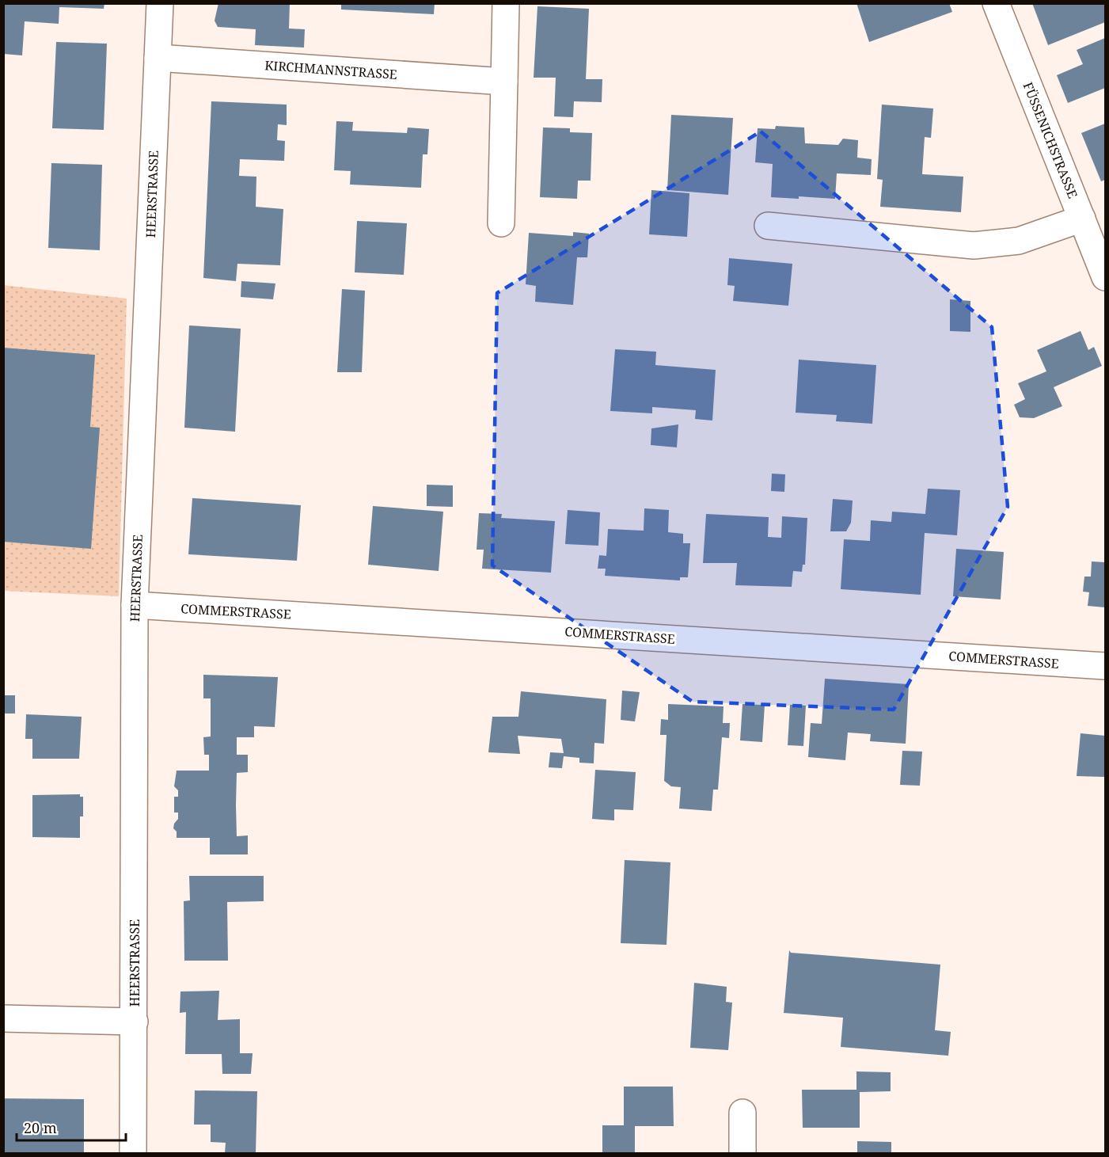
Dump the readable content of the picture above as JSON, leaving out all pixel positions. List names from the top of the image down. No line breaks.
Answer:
{"streets":{"street":["KIRCHMANNSTRASSE","FÜSSENICHSTRASSE","HEERSTRASSE","COMMERSTRASSE"]},"crossings":[["KIRCHMANNSTRASSE","HEERSTRASSE"],["HEERSTRASSE","COMMERSTRASSE"]],"scale_bar":"20 m"}
